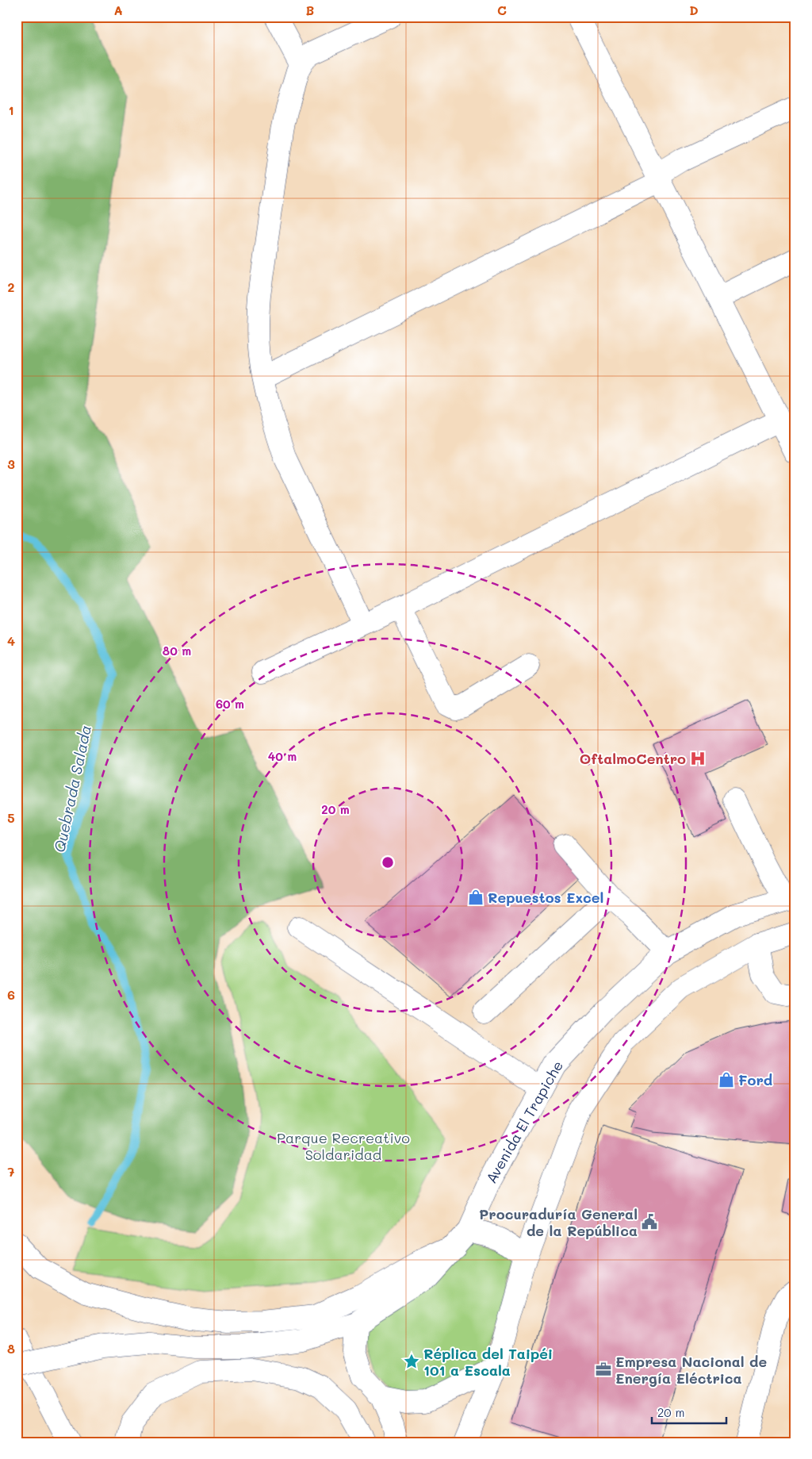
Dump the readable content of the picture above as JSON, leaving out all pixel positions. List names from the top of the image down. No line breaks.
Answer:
{"streets":{"main road":["Avenida El Trapiche"]},"water":["Quebrada Salada"],"parks":["Parque Recreativo Soldaridad"],"places":{"hospital":["OftalmoCentro"],"shop":["Repuestos Excel","Ford"],"public building":["Procuraduría General de la República"],"place":["Réplica del Taipéi 101 a Escala"],"office":["Empresa Nacional de Energía Eléctrica"]},"scale_bar":"20 m","grid":{"columns":["A","B","C","D"],"rows":["1","2","3","4","5","6","7","8"]},"rings":["80 m","60 m","40 m","20 m"]}
